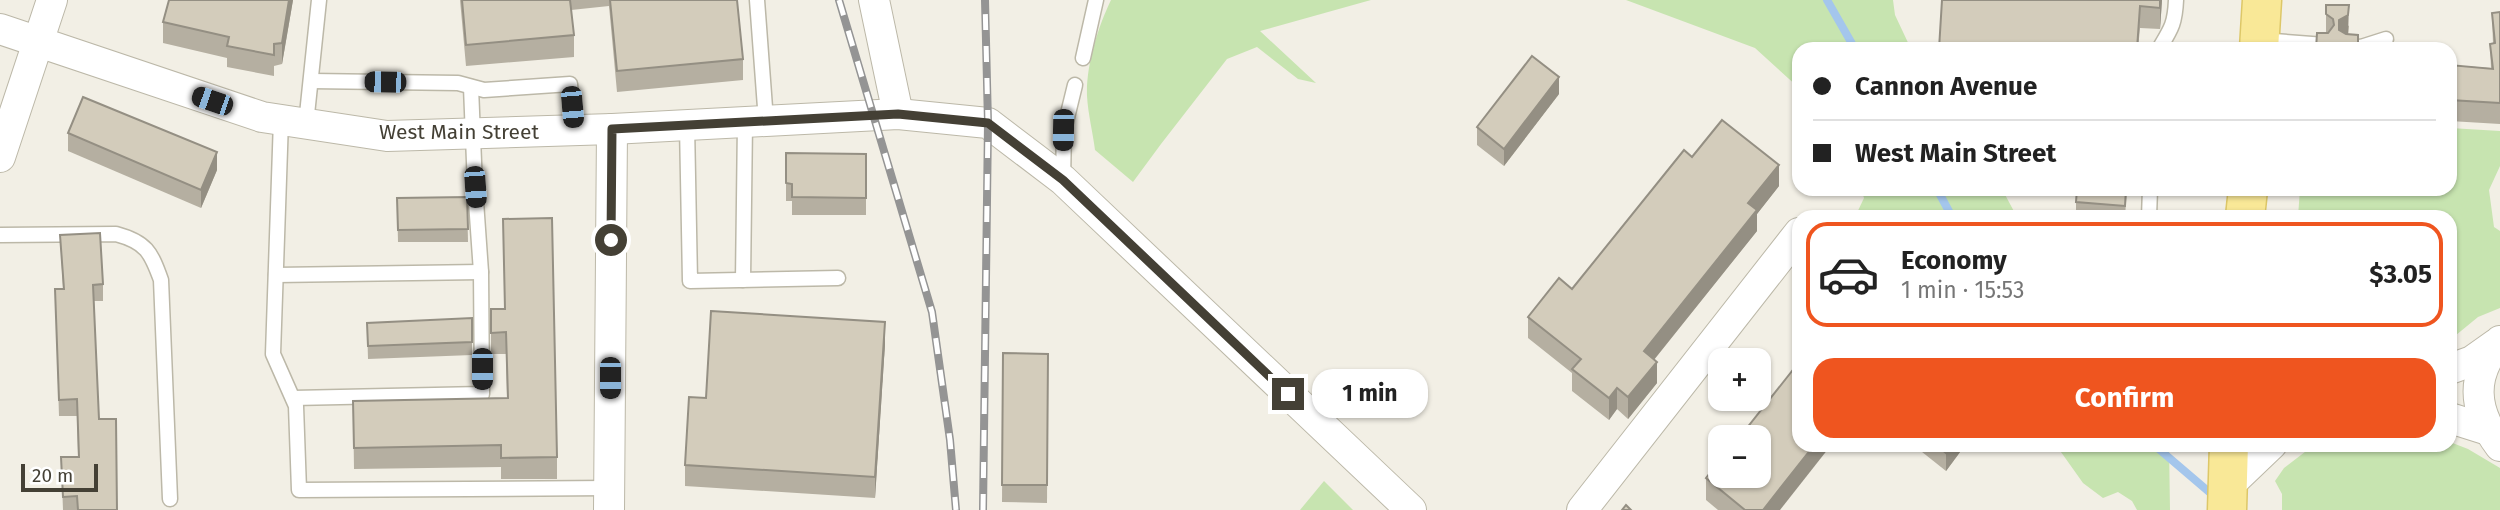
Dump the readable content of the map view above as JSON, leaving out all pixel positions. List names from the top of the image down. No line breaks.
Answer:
{"streets":{"street":["West Main Street"]},"scale_bar":"20 m","page":{"banner":["Cannon Avenue","West Main Street"],"list":[{"name":"Economy","note":"1 min · 15:53","value":"$3.05"}],"buttons":"Confirm","map_buttons":["+","−"],"bubble":"1 min","scale":"20 m"}}
